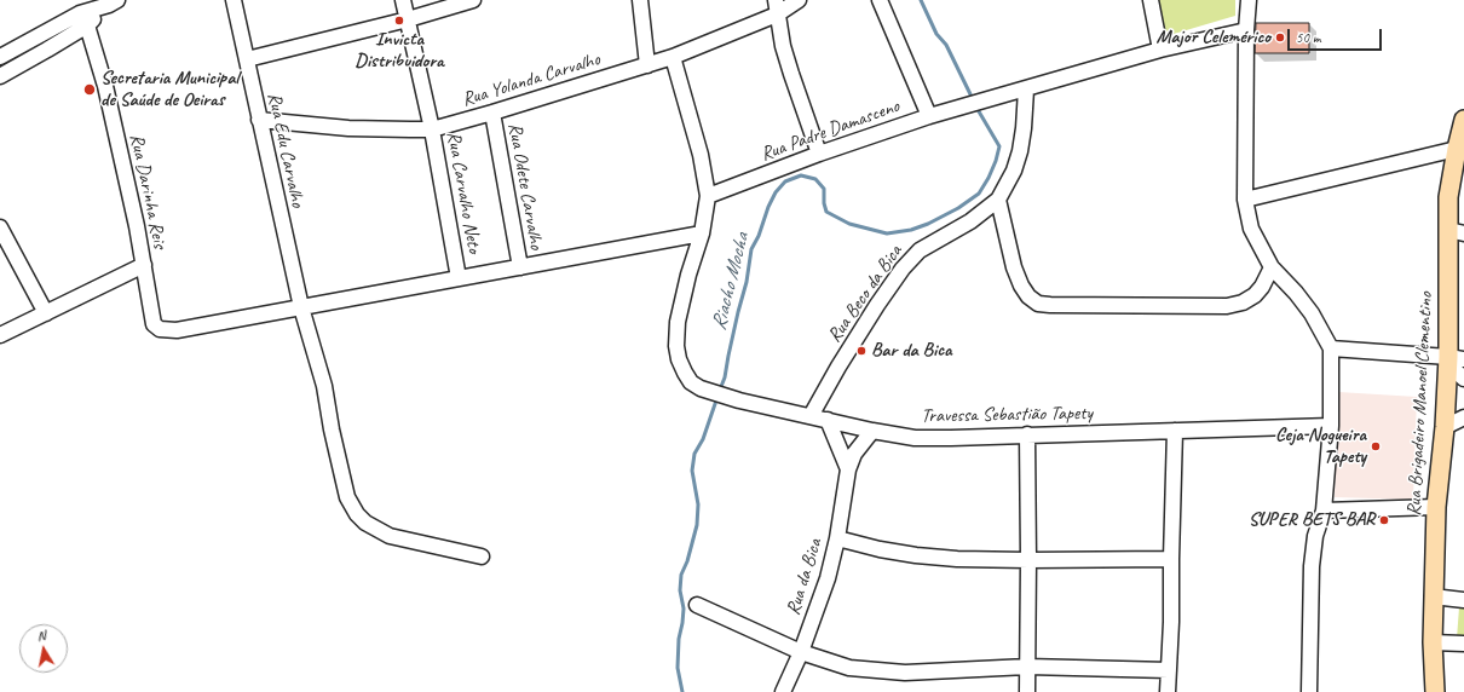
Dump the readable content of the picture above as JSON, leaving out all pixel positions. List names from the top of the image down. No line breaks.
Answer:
{"streets":{"main road":["Rua Brigadeiro Manoel Clementino"],"street":["Rua Yolanda Carvalho","Rua Padre Damasceno","Rua Edu Carvalho","Rua Odete Carvalho","Rua Darinha Reis","Rua Carvalho Neto","Rua Beco da Bica","Travessa Sebastião Tapety","Rua da Bica"]},"crossings":[["Rua Yolanda Carvalho","Rua Edu Carvalho"],["Rua Yolanda Carvalho","Rua Odete Carvalho"],["Rua Yolanda Carvalho","Rua Carvalho Neto"],["Rua Padre Damasceno","Rua Beco da Bica"],["Rua Edu Carvalho","Rua Darinha Reis"],["Rua Beco da Bica","Travessa Sebastião Tapety"],["Travessa Sebastião Tapety","Rua da Bica"]],"water":["Riacho Mocha"],"places":["Invicta Distribuidora","Major Celemérico","Secretaria Municipal de Saúde de Oeiras","Bar da Bica","Ceja Nogueira Tapety","SUPER BETS BAR"],"scale_bar":"50 m","north":"top"}
